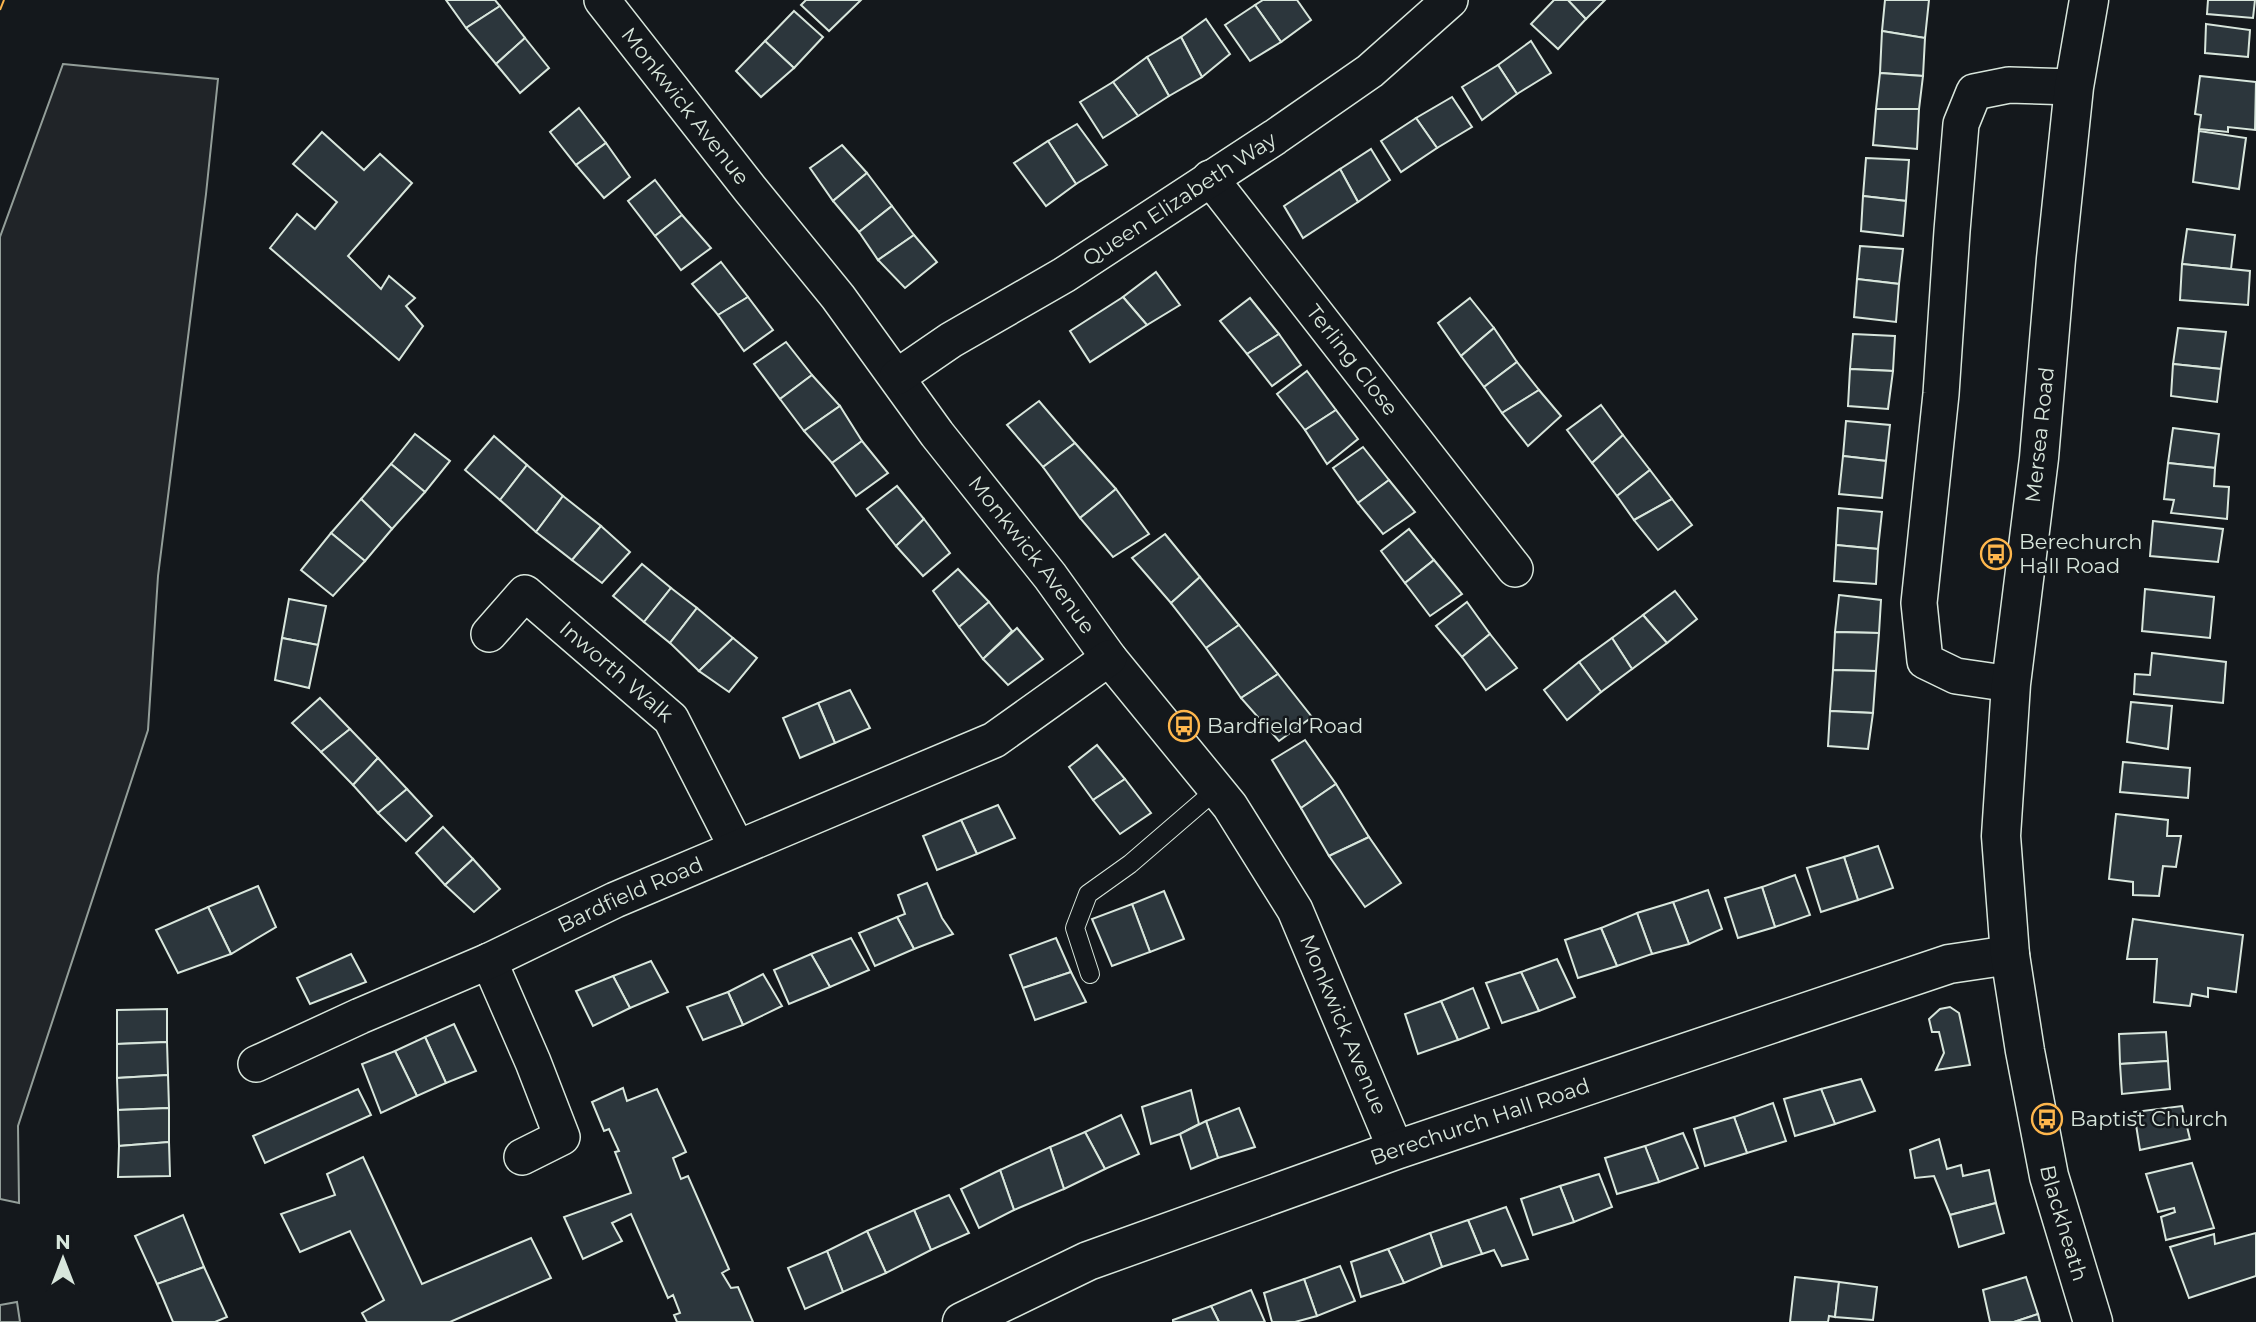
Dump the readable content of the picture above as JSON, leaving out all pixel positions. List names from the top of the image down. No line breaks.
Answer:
{"streets":{"main road":["Mersea Road","Berechurch Hall Road","Blackheath"],"street":["Monkwick Avenue","Queen Elizabeth Way","Terling Close","Inworth Walk","Bardfield Road"]},"crossings":[["Monkwick Avenue","Queen Elizabeth Way"],["Monkwick Avenue","Bardfield Road"],["Monkwick Avenue","Berechurch Hall Road"],["Queen Elizabeth Way","Terling Close"],["Mersea Road","Berechurch Hall Road"],["Mersea Road","Blackheath"],["Inworth Walk","Bardfield Road"],["Berechurch Hall Road","Blackheath"]],"places":{"bus stop":["Berechurch Hall Road","Bardfield Road","Baptist Church"]},"north":"top"}
